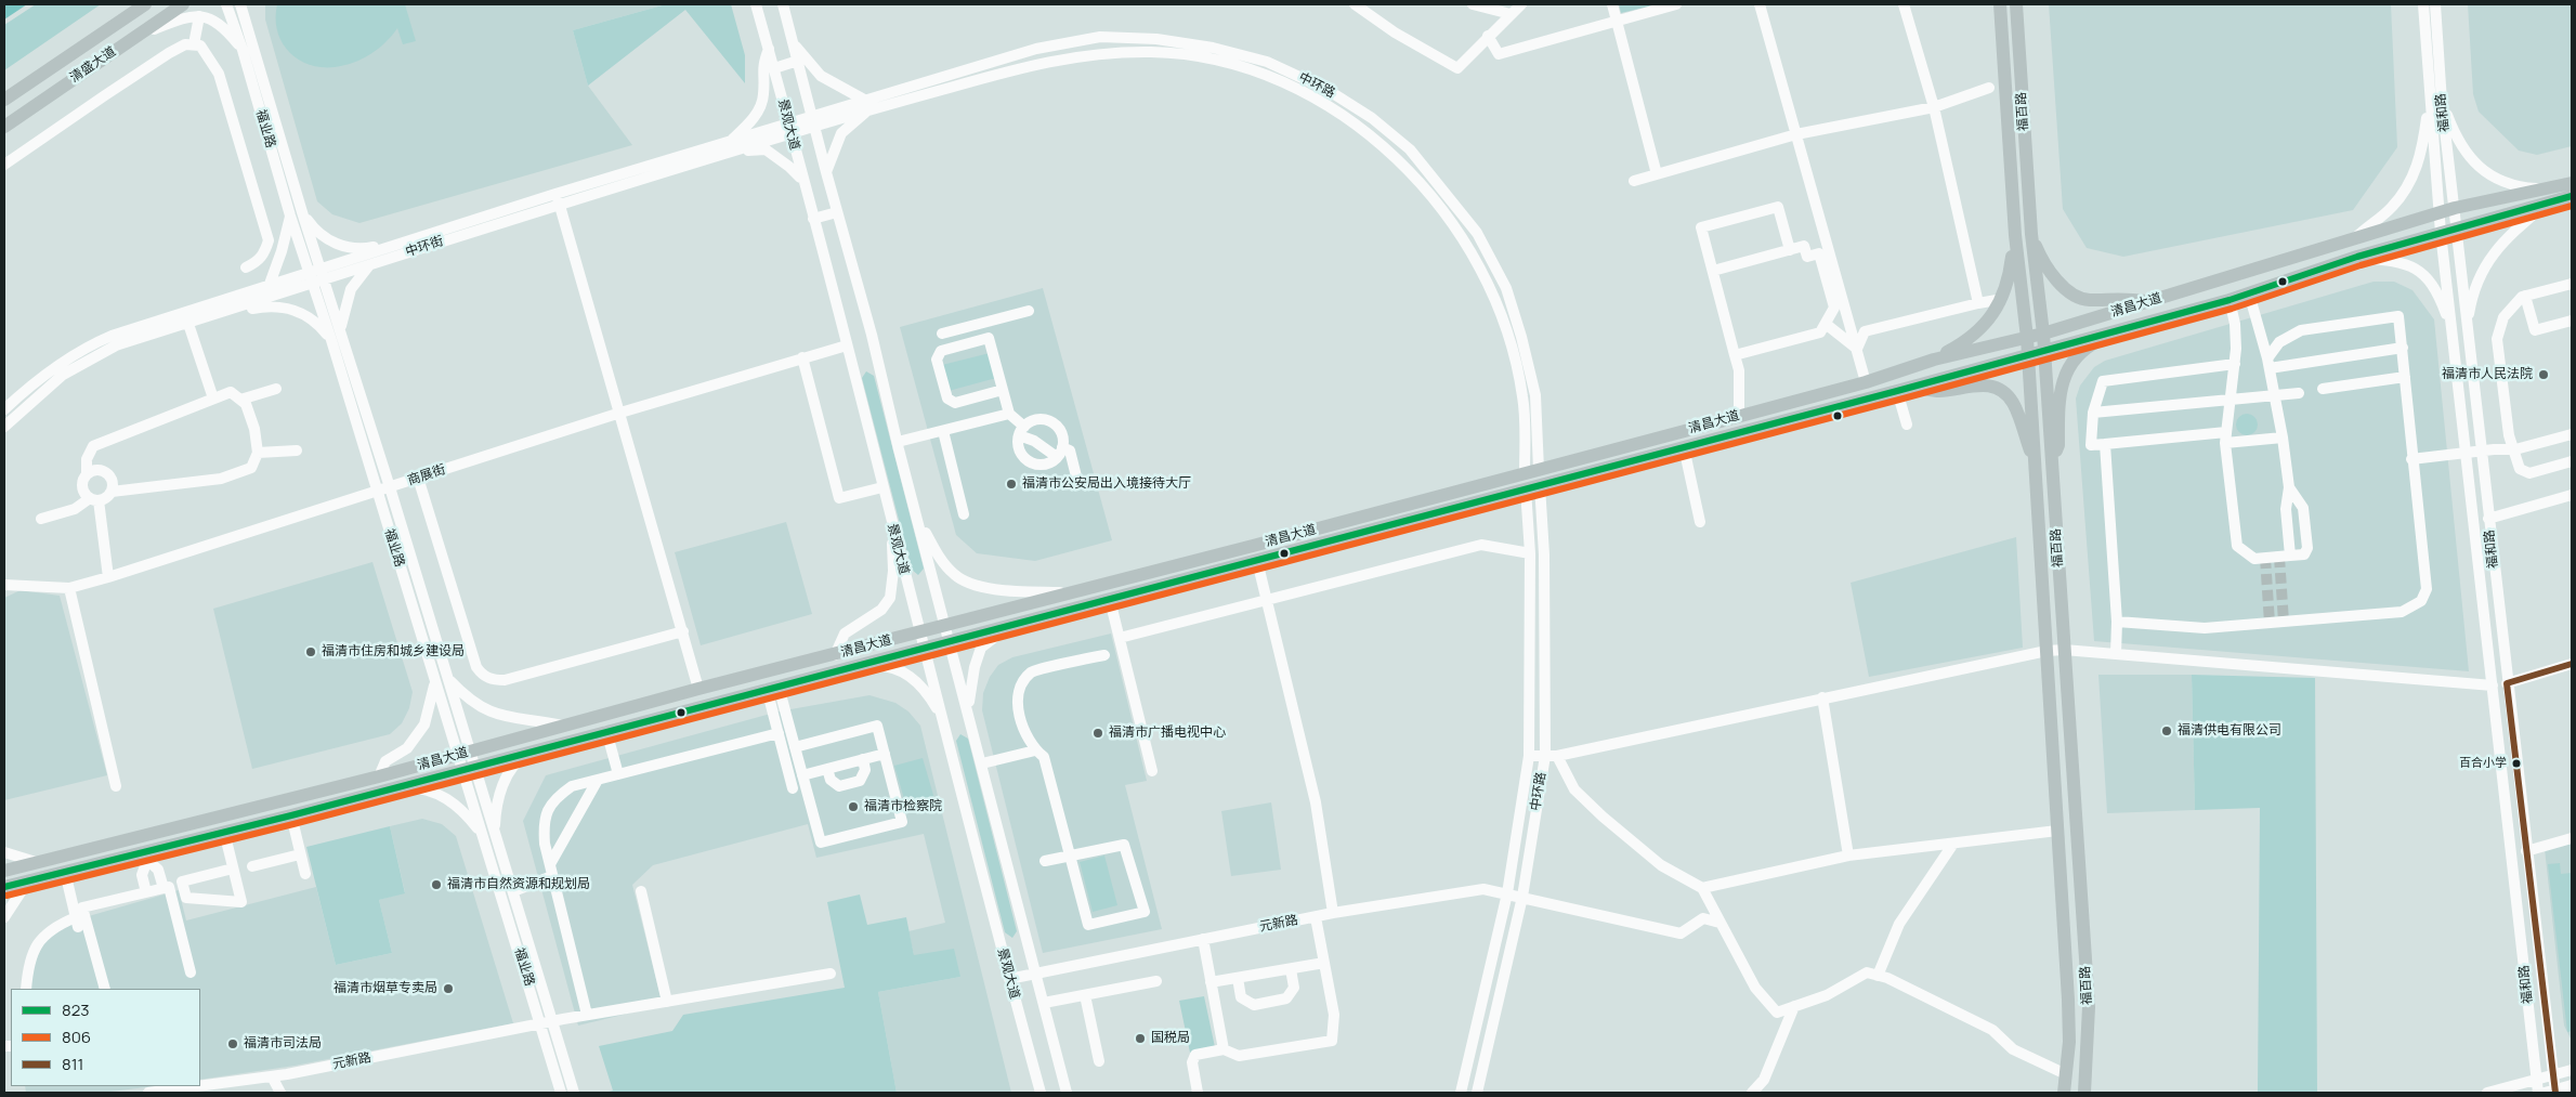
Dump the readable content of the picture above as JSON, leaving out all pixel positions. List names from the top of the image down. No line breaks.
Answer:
{"streets":{"main road":["清盛大道","福百路","清昌大道"],"street":["中环路","福和路","景观大道","福业路","中环街","商展街","元新路"]},"crossings":[["中环路","中环街"],["中环路","清昌大道"],["中环路","元新路"],["福百路","清昌大道"],["福和路","清昌大道"],["景观大道","中环街"],["景观大道","清昌大道"],["景观大道","商展街"],["景观大道","元新路"],["福业路","中环街"],["福业路","清昌大道"],["福业路","商展街"],["福业路","元新路"]],"places":["福清市人民法院","福清市公安局出入境接待大厅","福清市住房和城乡建设局","福清供电有限公司","福清市广播电视中心","百合小学","福清市检察院","福清市自然资源和规划局","福清市烟草专卖局","国税局","福清市司法局"],"lines":["transit line 823","transit line 806","transit line 811"],"legend":["823","806","811"]}
